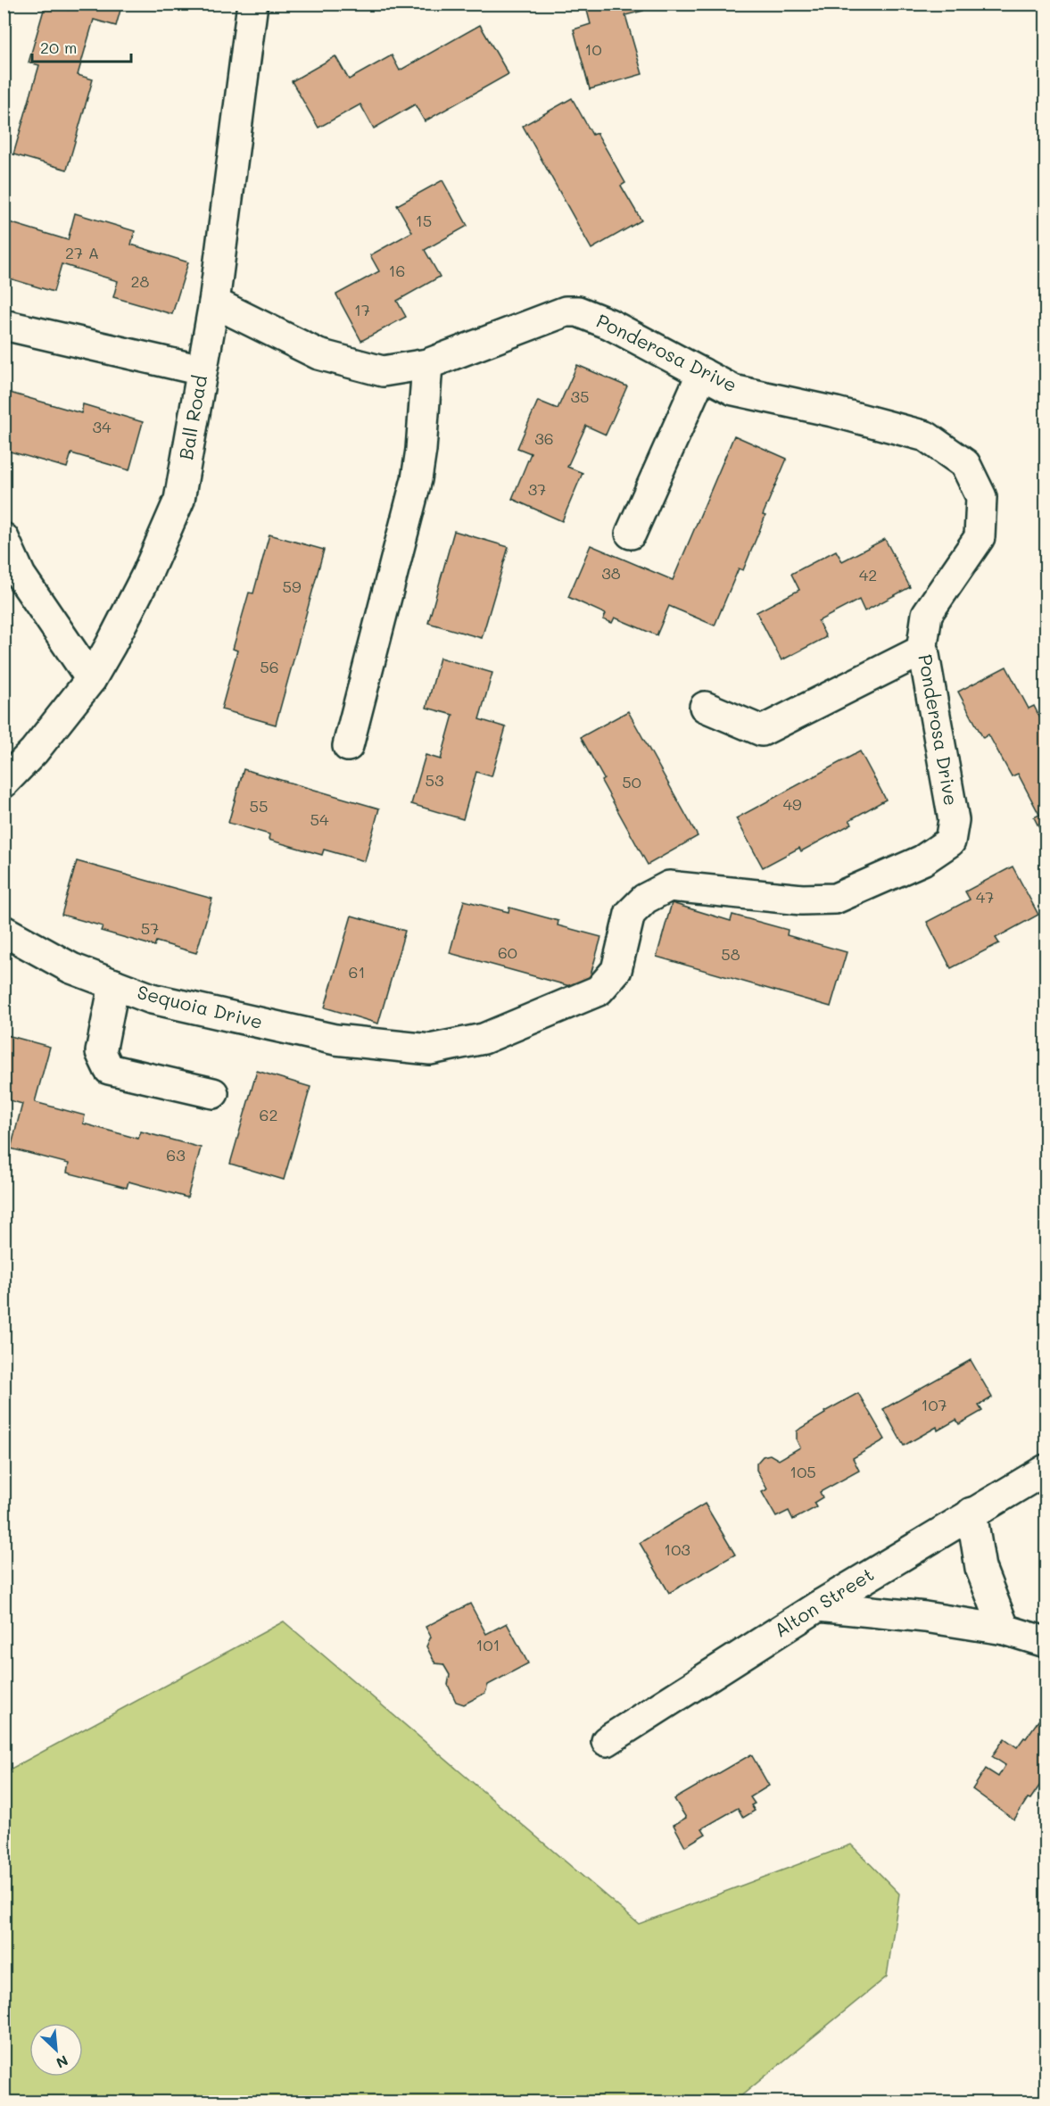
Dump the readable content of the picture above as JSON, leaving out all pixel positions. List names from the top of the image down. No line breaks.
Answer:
{"streets":{"street":["Ponderosa Drive","Ball Road","Sequoia Drive","Alton Street"]},"crossings":[["Ponderosa Drive","Ball Road"],["Ponderosa Drive","Sequoia Drive"]],"house_numbers":["10","15","27 A","16","28","17","35","34","36","37","38","42","59","56","53","50","49","55","54","47","57","60","58","61","62","63","107","105","103","101"],"scale_bar":"20 m","north":"bottom right"}
